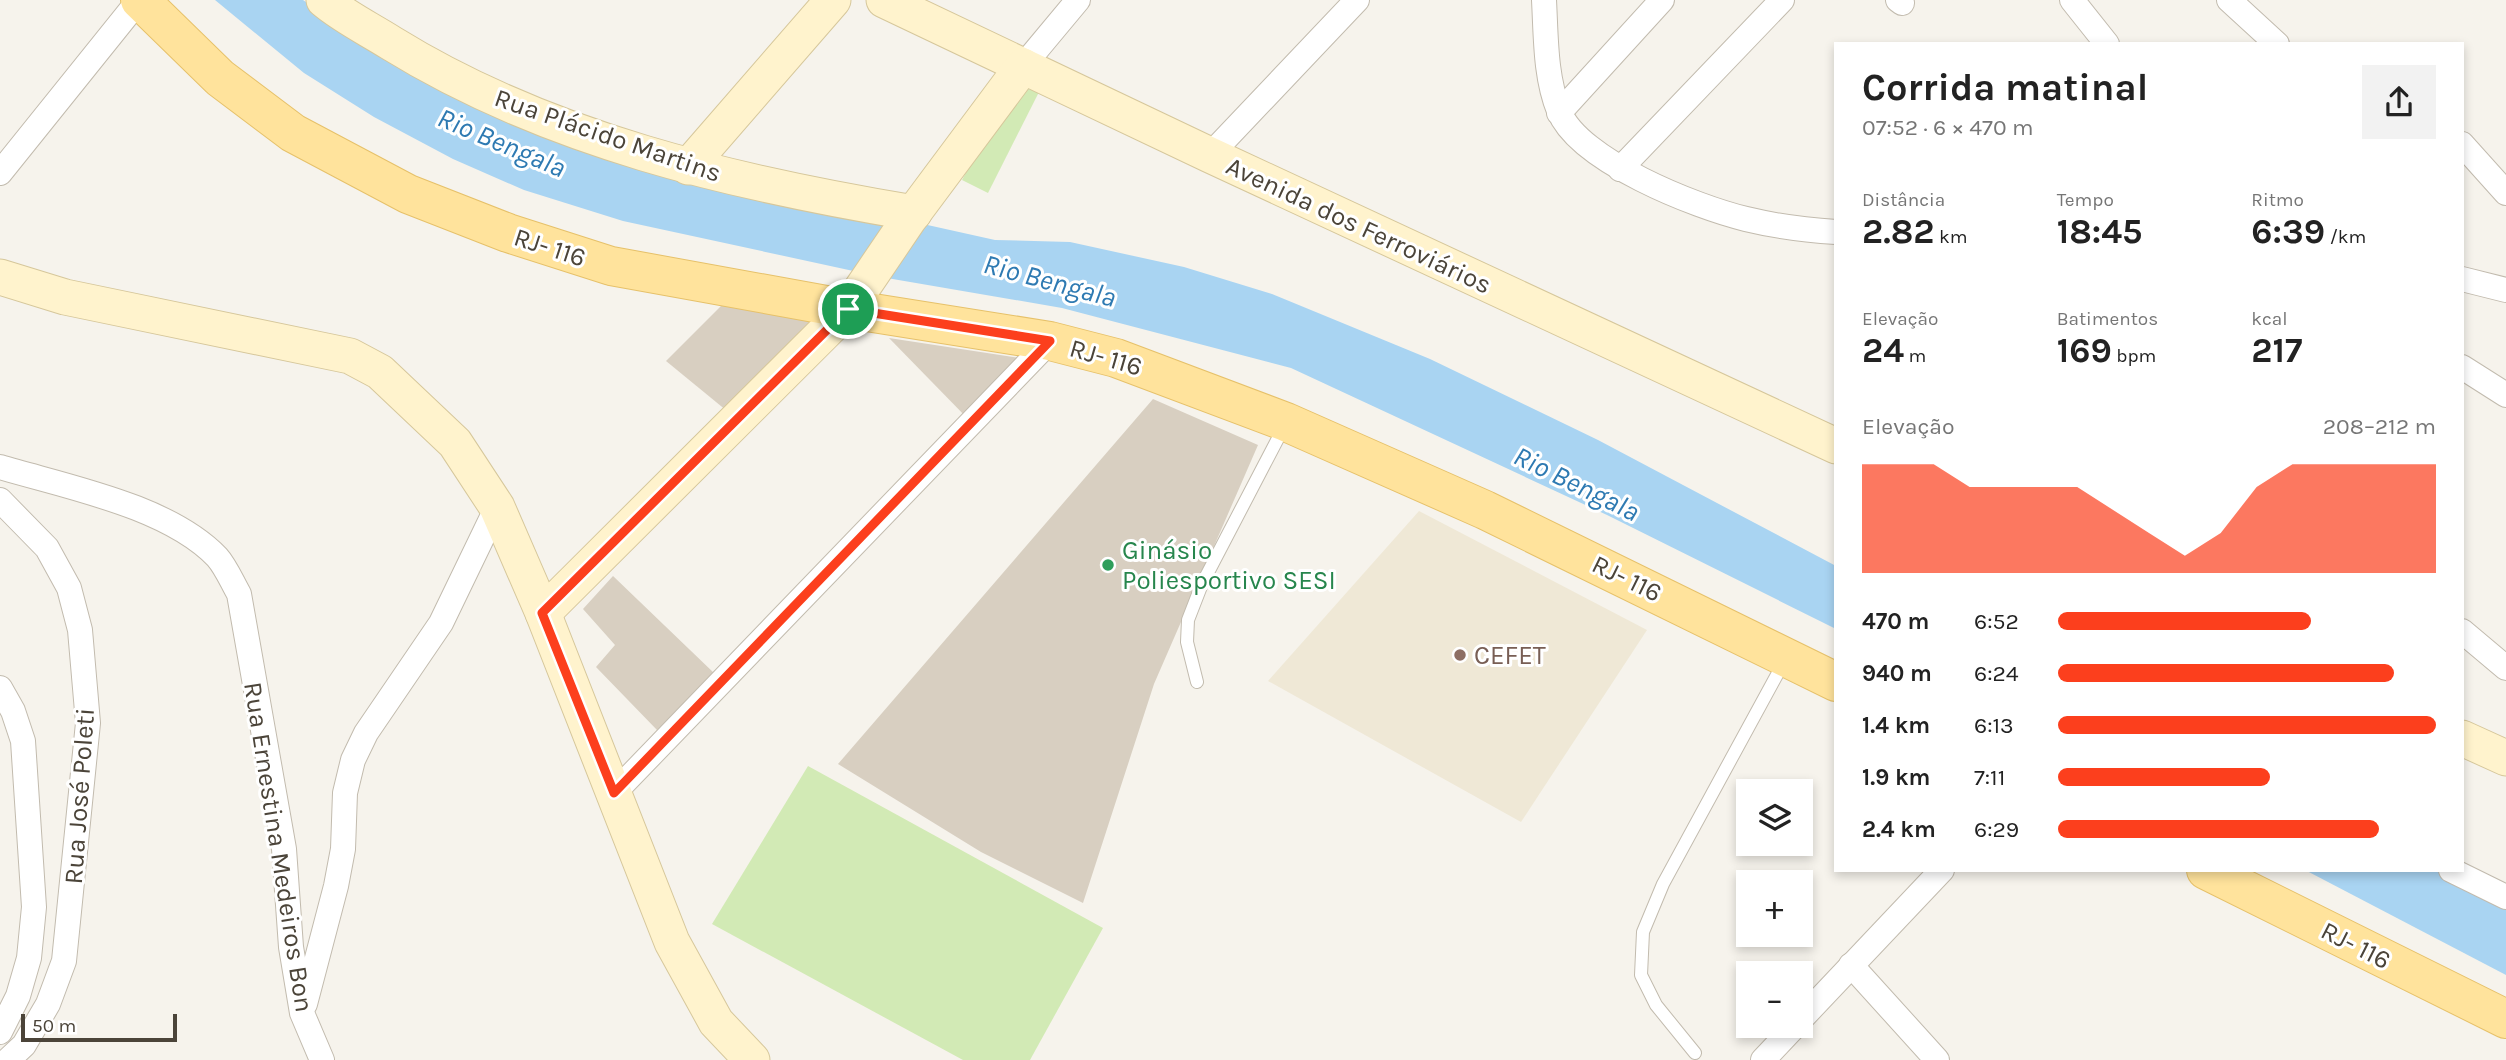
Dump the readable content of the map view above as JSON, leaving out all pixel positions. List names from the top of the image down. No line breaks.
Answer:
{"streets":{"main road":["Rua Plácido Martins","Avenida dos Ferroviários","RJ- 116"],"street":["Rua José Poleti","Rua Ernestina Medeiros Bon"]},"water":["Rio Bengala"],"places":["Ginásio Poliesportivo SESI","CEFET"],"scale_bar":"50 m","page":{"heading":["Corrida matinal","07:52 · 6 × 470 m"],"stats":[["Distância","2.82 km"],["Tempo","18:45"],["Ritmo","6:39 /km"],["Elevação","24 m"],["Batimentos","169 bpm"],["kcal","217"]],"chart":["Elevação","208–212 m"],"list":[{"name":"470 m","note":"6:52"},{"name":"940 m","note":"6:24"},{"name":"1.4 km","note":"6:13"},{"name":"1.9 km","note":"7:11"},{"name":"2.4 km","note":"6:29"}],"map_buttons":["+","−"],"scale":"50 m"}}
